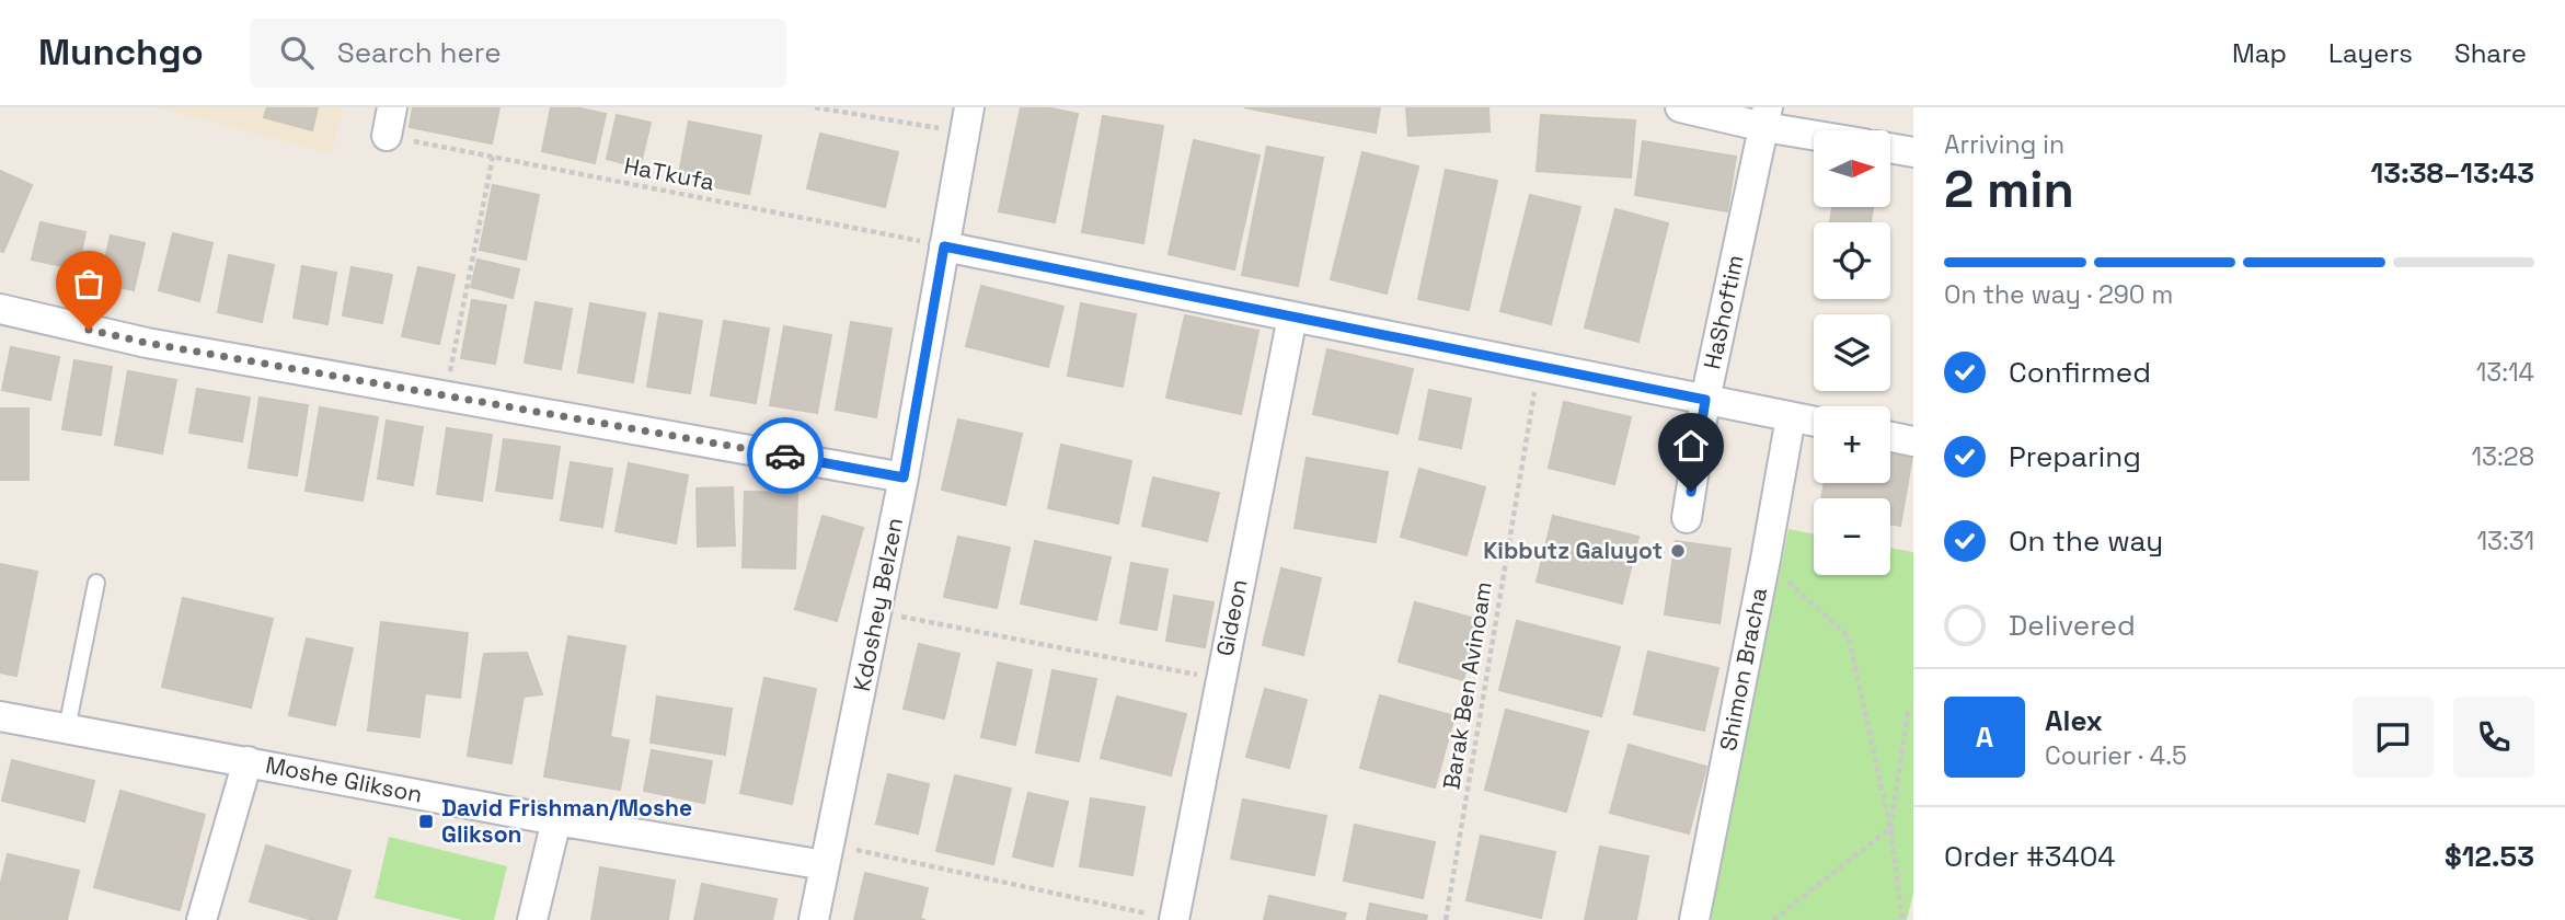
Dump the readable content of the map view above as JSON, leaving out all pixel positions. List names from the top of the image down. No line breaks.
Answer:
{"streets":{"street":["HaShoftim","Kdoshey Belzen","Gideon","Shimon Bracha","Moshe Glikson"],"path":["HaTkufa","Barak Ben Avinoam"]},"crossings":[["HaTkufa","Kdoshey Belzen"],["Kdoshey Belzen","Moshe Glikson"]],"places":{"other":["Kibbutz Galuyot"],"transit":["David Frishman/Moshe Glikson"]},"north":"right","page":{"header":"Munchgo","search":"Search here","nav":["Map","Layers","Share"],"heading":["2 min","Arriving in","13:38–13:43"],"panel":["Alex","Courier · 4.5","Order #3404","$12.53"],"map_buttons":["+","−"],"bar":"On the way · 290 m","list":[["Confirmed","13:14"],["Preparing","13:28"],["On the way","13:31"],"Delivered"],"round":"A"}}
